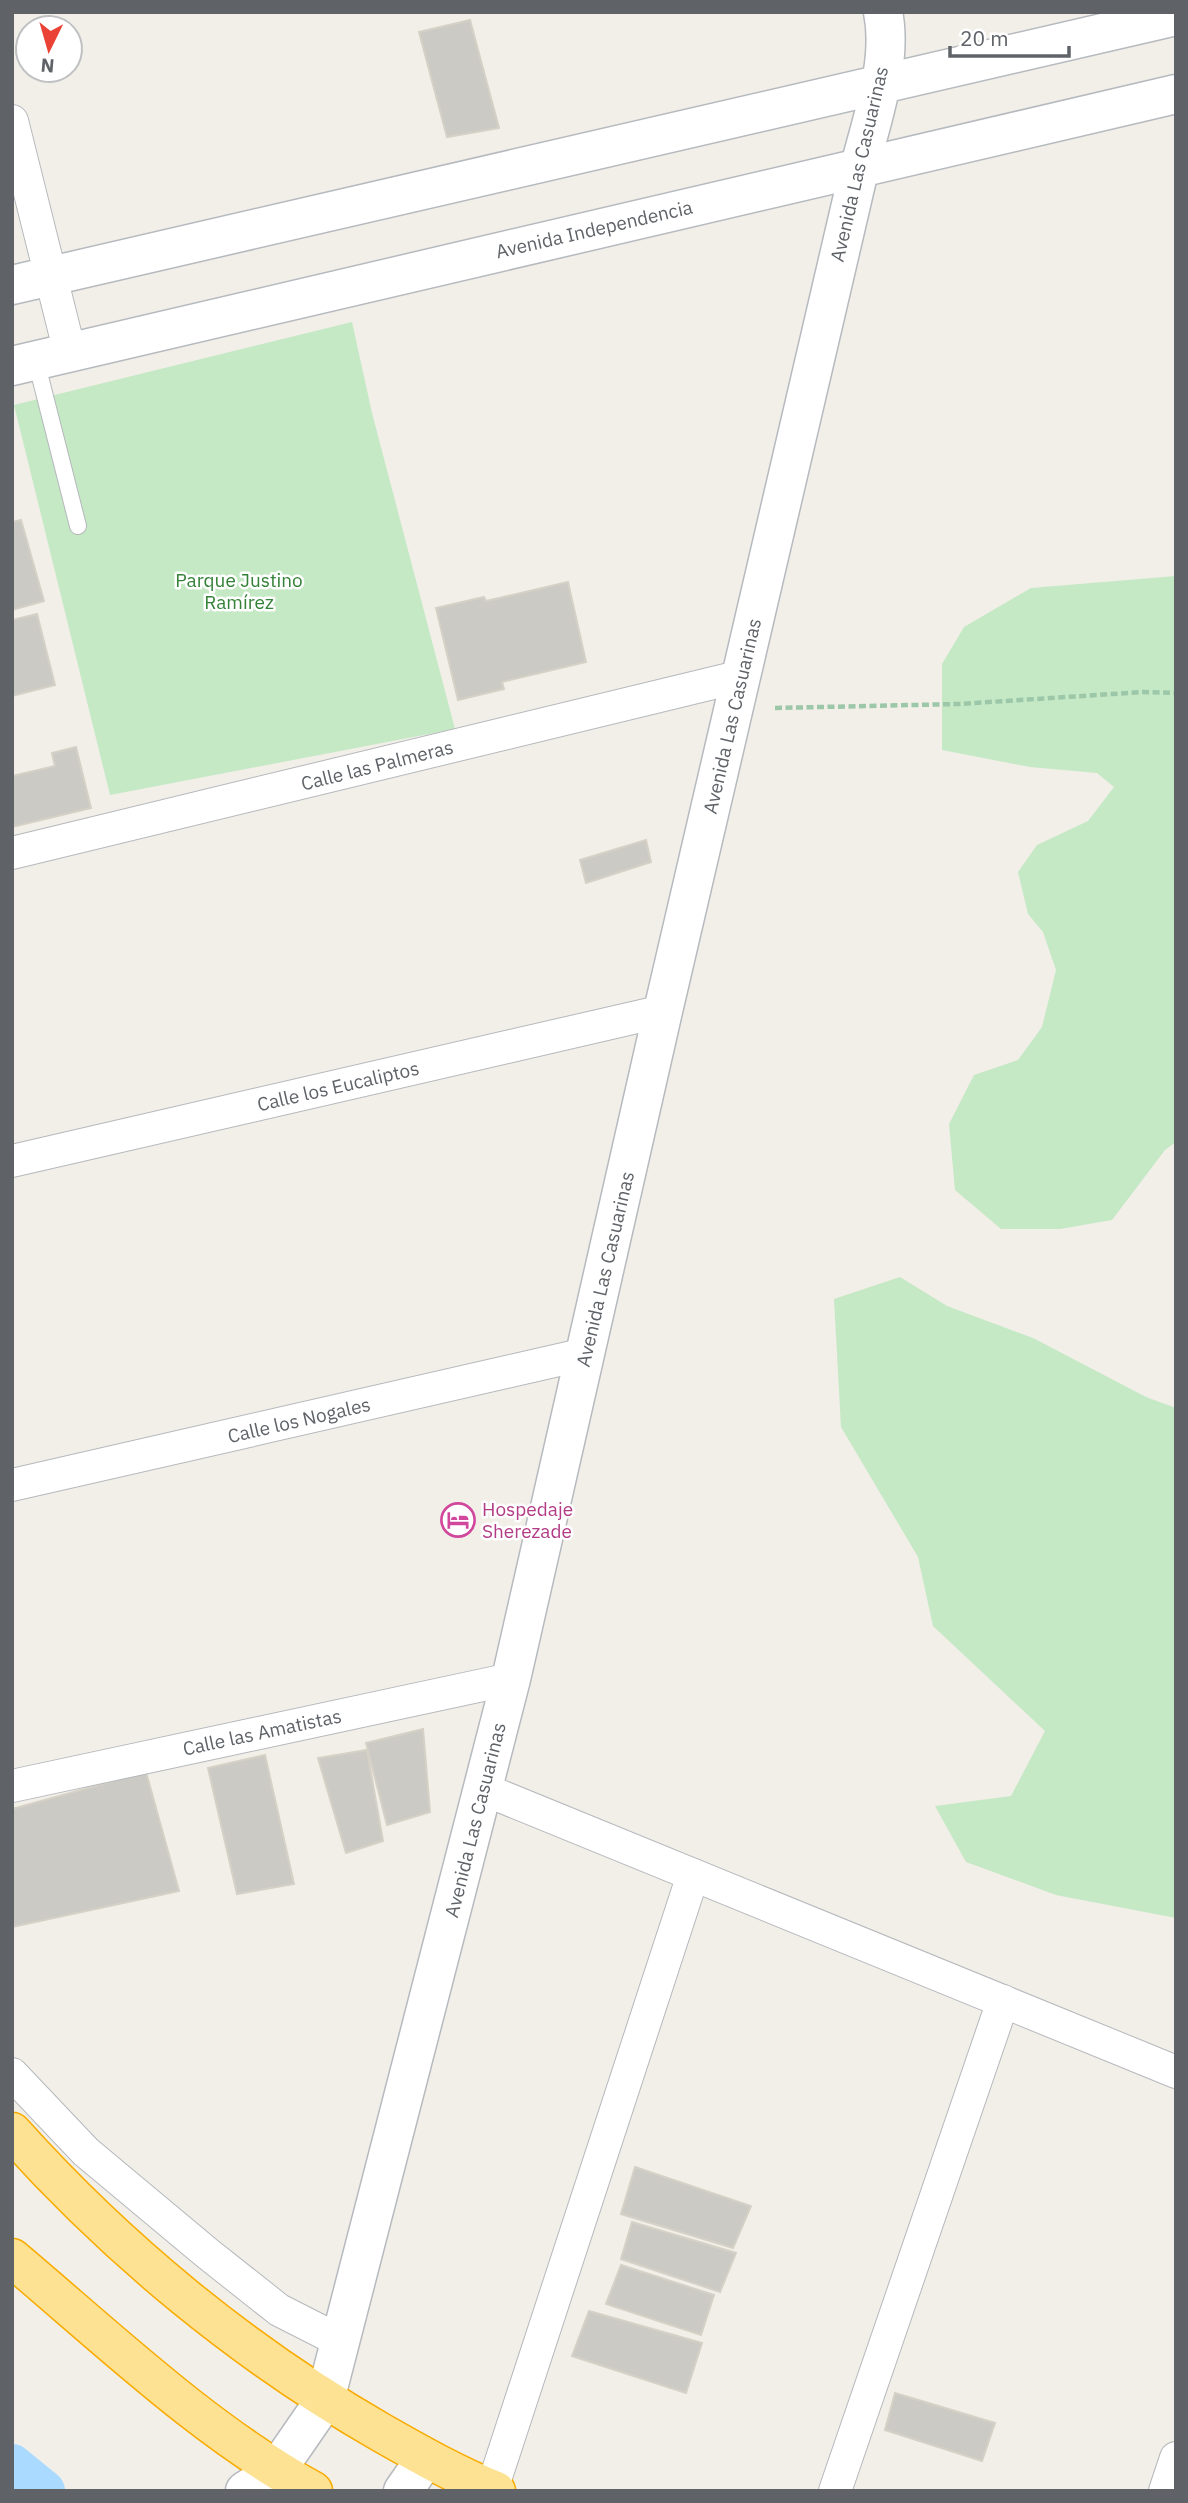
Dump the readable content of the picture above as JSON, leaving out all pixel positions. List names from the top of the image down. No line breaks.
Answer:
{"streets":{"street":["Avenida Las Casuarinas","Avenida Independencia","Calle las Palmeras","Calle los Eucaliptos","Calle los Nogales","Calle las Amatistas"]},"crossings":[["Avenida Las Casuarinas","Avenida Independencia"],["Avenida Las Casuarinas","Calle las Palmeras"],["Avenida Las Casuarinas","Calle los Eucaliptos"],["Avenida Las Casuarinas","Calle los Nogales"],["Avenida Las Casuarinas","Calle las Amatistas"]],"parks":["Parque Justino Ramírez"],"places":{"hotel":["Hospedaje Sherezade"]},"scale_bar":"20 m","north":"bottom"}
